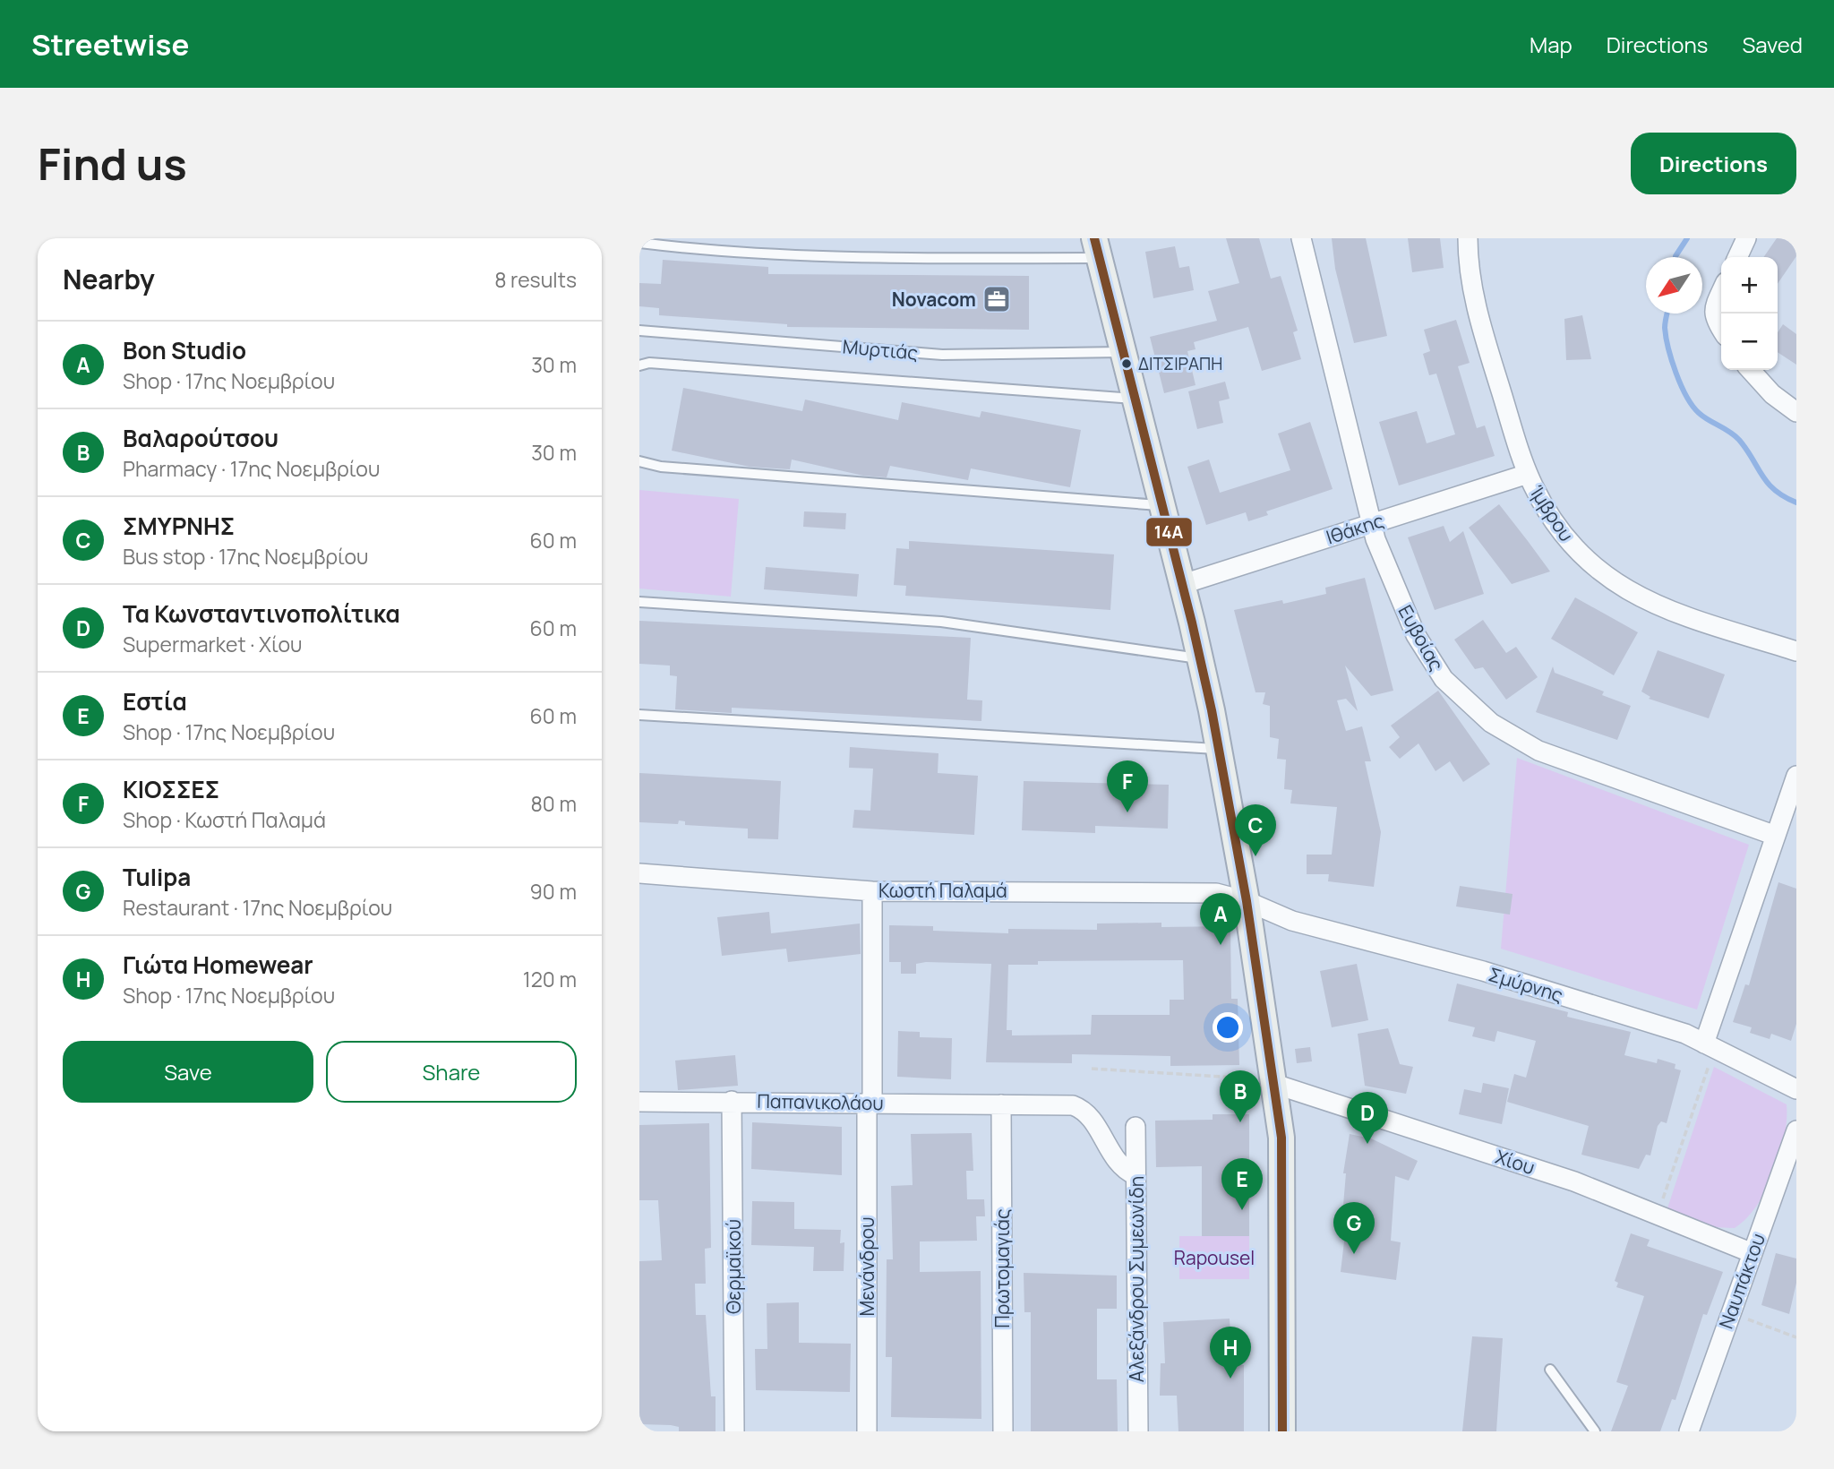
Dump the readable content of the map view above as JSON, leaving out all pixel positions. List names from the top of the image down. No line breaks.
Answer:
{"streets":{"street":["Ίμβρου","Ιθάκης","Ευβοίας","Κωστή Παλαμά","Σμύρνης","Παπανικολάου","Χίου","Θερμαϊκού","Μενάνδρου","Πρωτομαγιάς","Αλεξάνδρου Συμεωνίδη","Ναυπάκτου"],"lane":["Μυρτιάς"]},"crossings":[["Ίμβρου","Ιθάκης"],["Ιθάκης","Ευβοίας"],["Κωστή Παλαμά","Σμύρνης"],["Κωστή Παλαμά","Μενάνδρου"],["Παπανικολάου","Θερμαϊκού"],["Παπανικολάου","Μενάνδρου"],["Παπανικολάου","Πρωτομαγιάς"],["Παπανικολάου","Αλεξάνδρου Συμεωνίδη"],["Χίου","Ναυπάκτου"]],"parks":["Rapousel"],"places":{"office":["Novacom"],"other":["ΔΙΤΣΙΡΑΠΗ"]},"lines":["transit line 14Α"],"north":"bottom left","page":{"header":"Streetwise","nav":["Map","Directions","Saved"],"buttons":["Directions",["Save","Share"]],"title":"Find us","heading":["Nearby","8 results"],"map_buttons":["+","−"],"list":[{"mark":"A","name":"Bon Studio","note":"Shop · 17ης Νοεμβρίου","value":"30 m"},{"mark":"B","name":"Βαλαρούτσου","note":"Pharmacy · 17ης Νοεμβρίου","value":"30 m"},{"mark":"C","name":"ΣΜΥΡΝΗΣ","note":"Bus stop · 17ης Νοεμβρίου","value":"60 m"},{"mark":"D","name":"Τα Κωνσταντινοπολίτικα","note":"Supermarket · Χίου","value":"60 m"},{"mark":"E","name":"Εστία","note":"Shop · 17ης Νοεμβρίου","value":"60 m"},{"mark":"F","name":"ΚΙΟΣΣΕΣ","note":"Shop · Κωστή Παλαμά","value":"80 m"},{"mark":"G","name":"Tulipa","note":"Restaurant · 17ης Νοεμβρίου","value":"90 m"},{"mark":"H","name":"Γιώτα Homewear","note":"Shop · 17ης Νοεμβρίου","value":"120 m"}],"pins":["F","C","A","B","D","E","G","H"]}}
